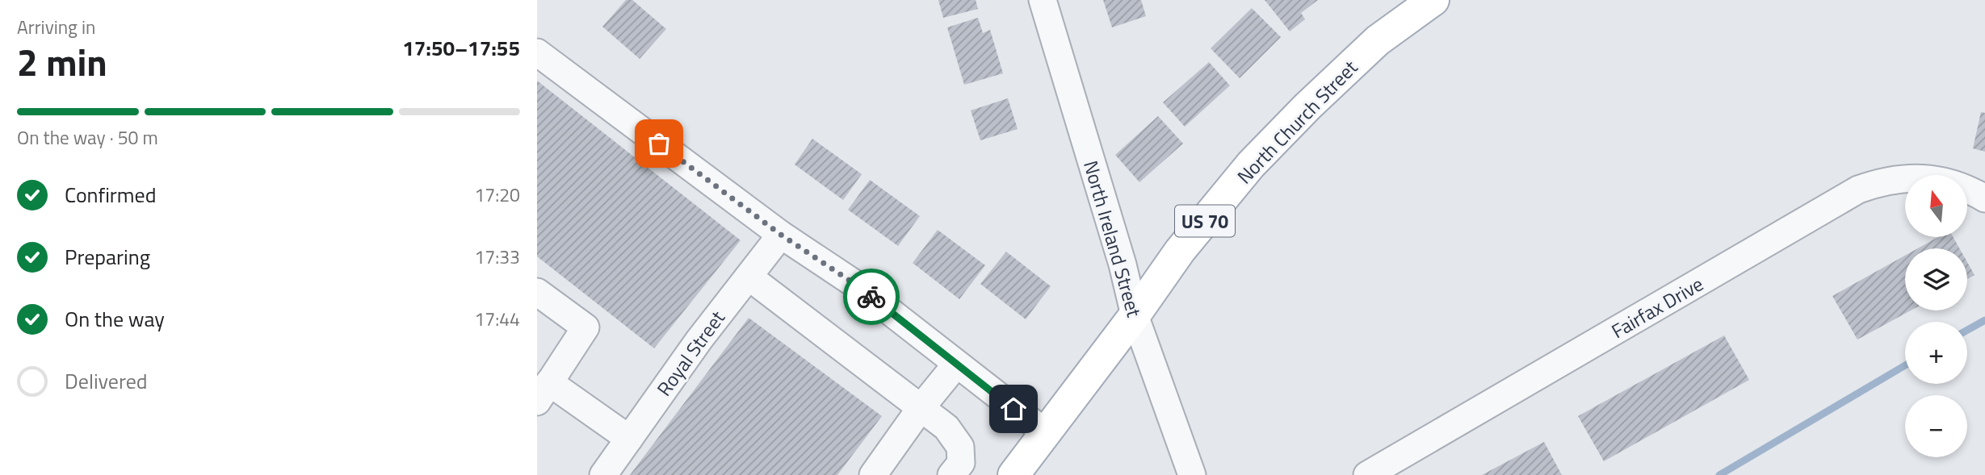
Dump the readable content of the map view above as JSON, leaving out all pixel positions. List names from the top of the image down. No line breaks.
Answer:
{"streets":{"main road":["North Church Street","US 70"],"street":["North Ireland Street","Fairfax Drive","Royal Street"]},"crossings":[["North Church Street","North Ireland Street"]],"north":"top","page":{"heading":["2 min","Arriving in","17:50–17:55"],"bar":"On the way · 50 m","list":[["Confirmed","17:20"],["Preparing","17:33"],["On the way","17:44"],"Delivered"],"map_buttons":["+","−"]}}
